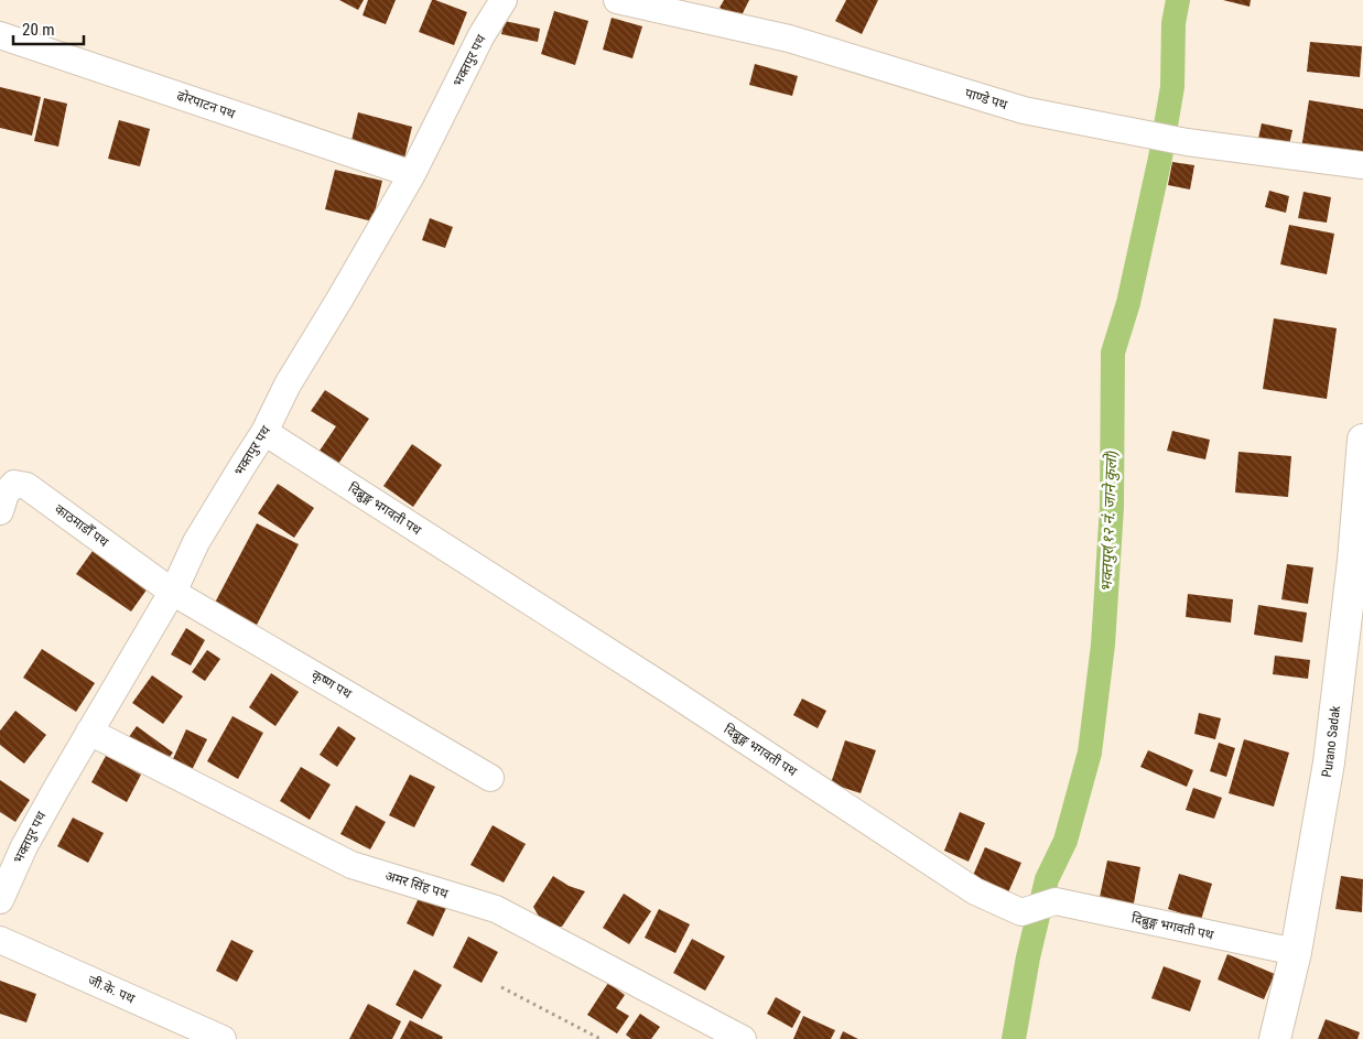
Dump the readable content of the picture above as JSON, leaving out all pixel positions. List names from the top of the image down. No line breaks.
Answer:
{"streets":{"main road":["Purano Sadak"],"street":["भक्तपुर पथ","पाण्डे पथ","ढोरपाटन पथ","दिब्रुङ्ग भगवती पथ","काठमाडौँ पथ","कृष्ण पथ","अमर सिंह पथ","जी.के. पथ"]},"crossings":[["भक्तपुर पथ","ढोरपाटन पथ"],["भक्तपुर पथ","दिब्रुङ्ग भगवती पथ"],["भक्तपुर पथ","काठमाडौँ पथ"],["भक्तपुर पथ","कृष्ण पथ"],["भक्तपुर पथ","अमर सिंह पथ"],["दिब्रुङ्ग भगवती पथ","Purano Sadak"],["काठमाडौँ पथ","कृष्ण पथ"]],"water":["भक्तपुर(१२ नं. जाने कुलो)"],"scale_bar":"20 m"}
